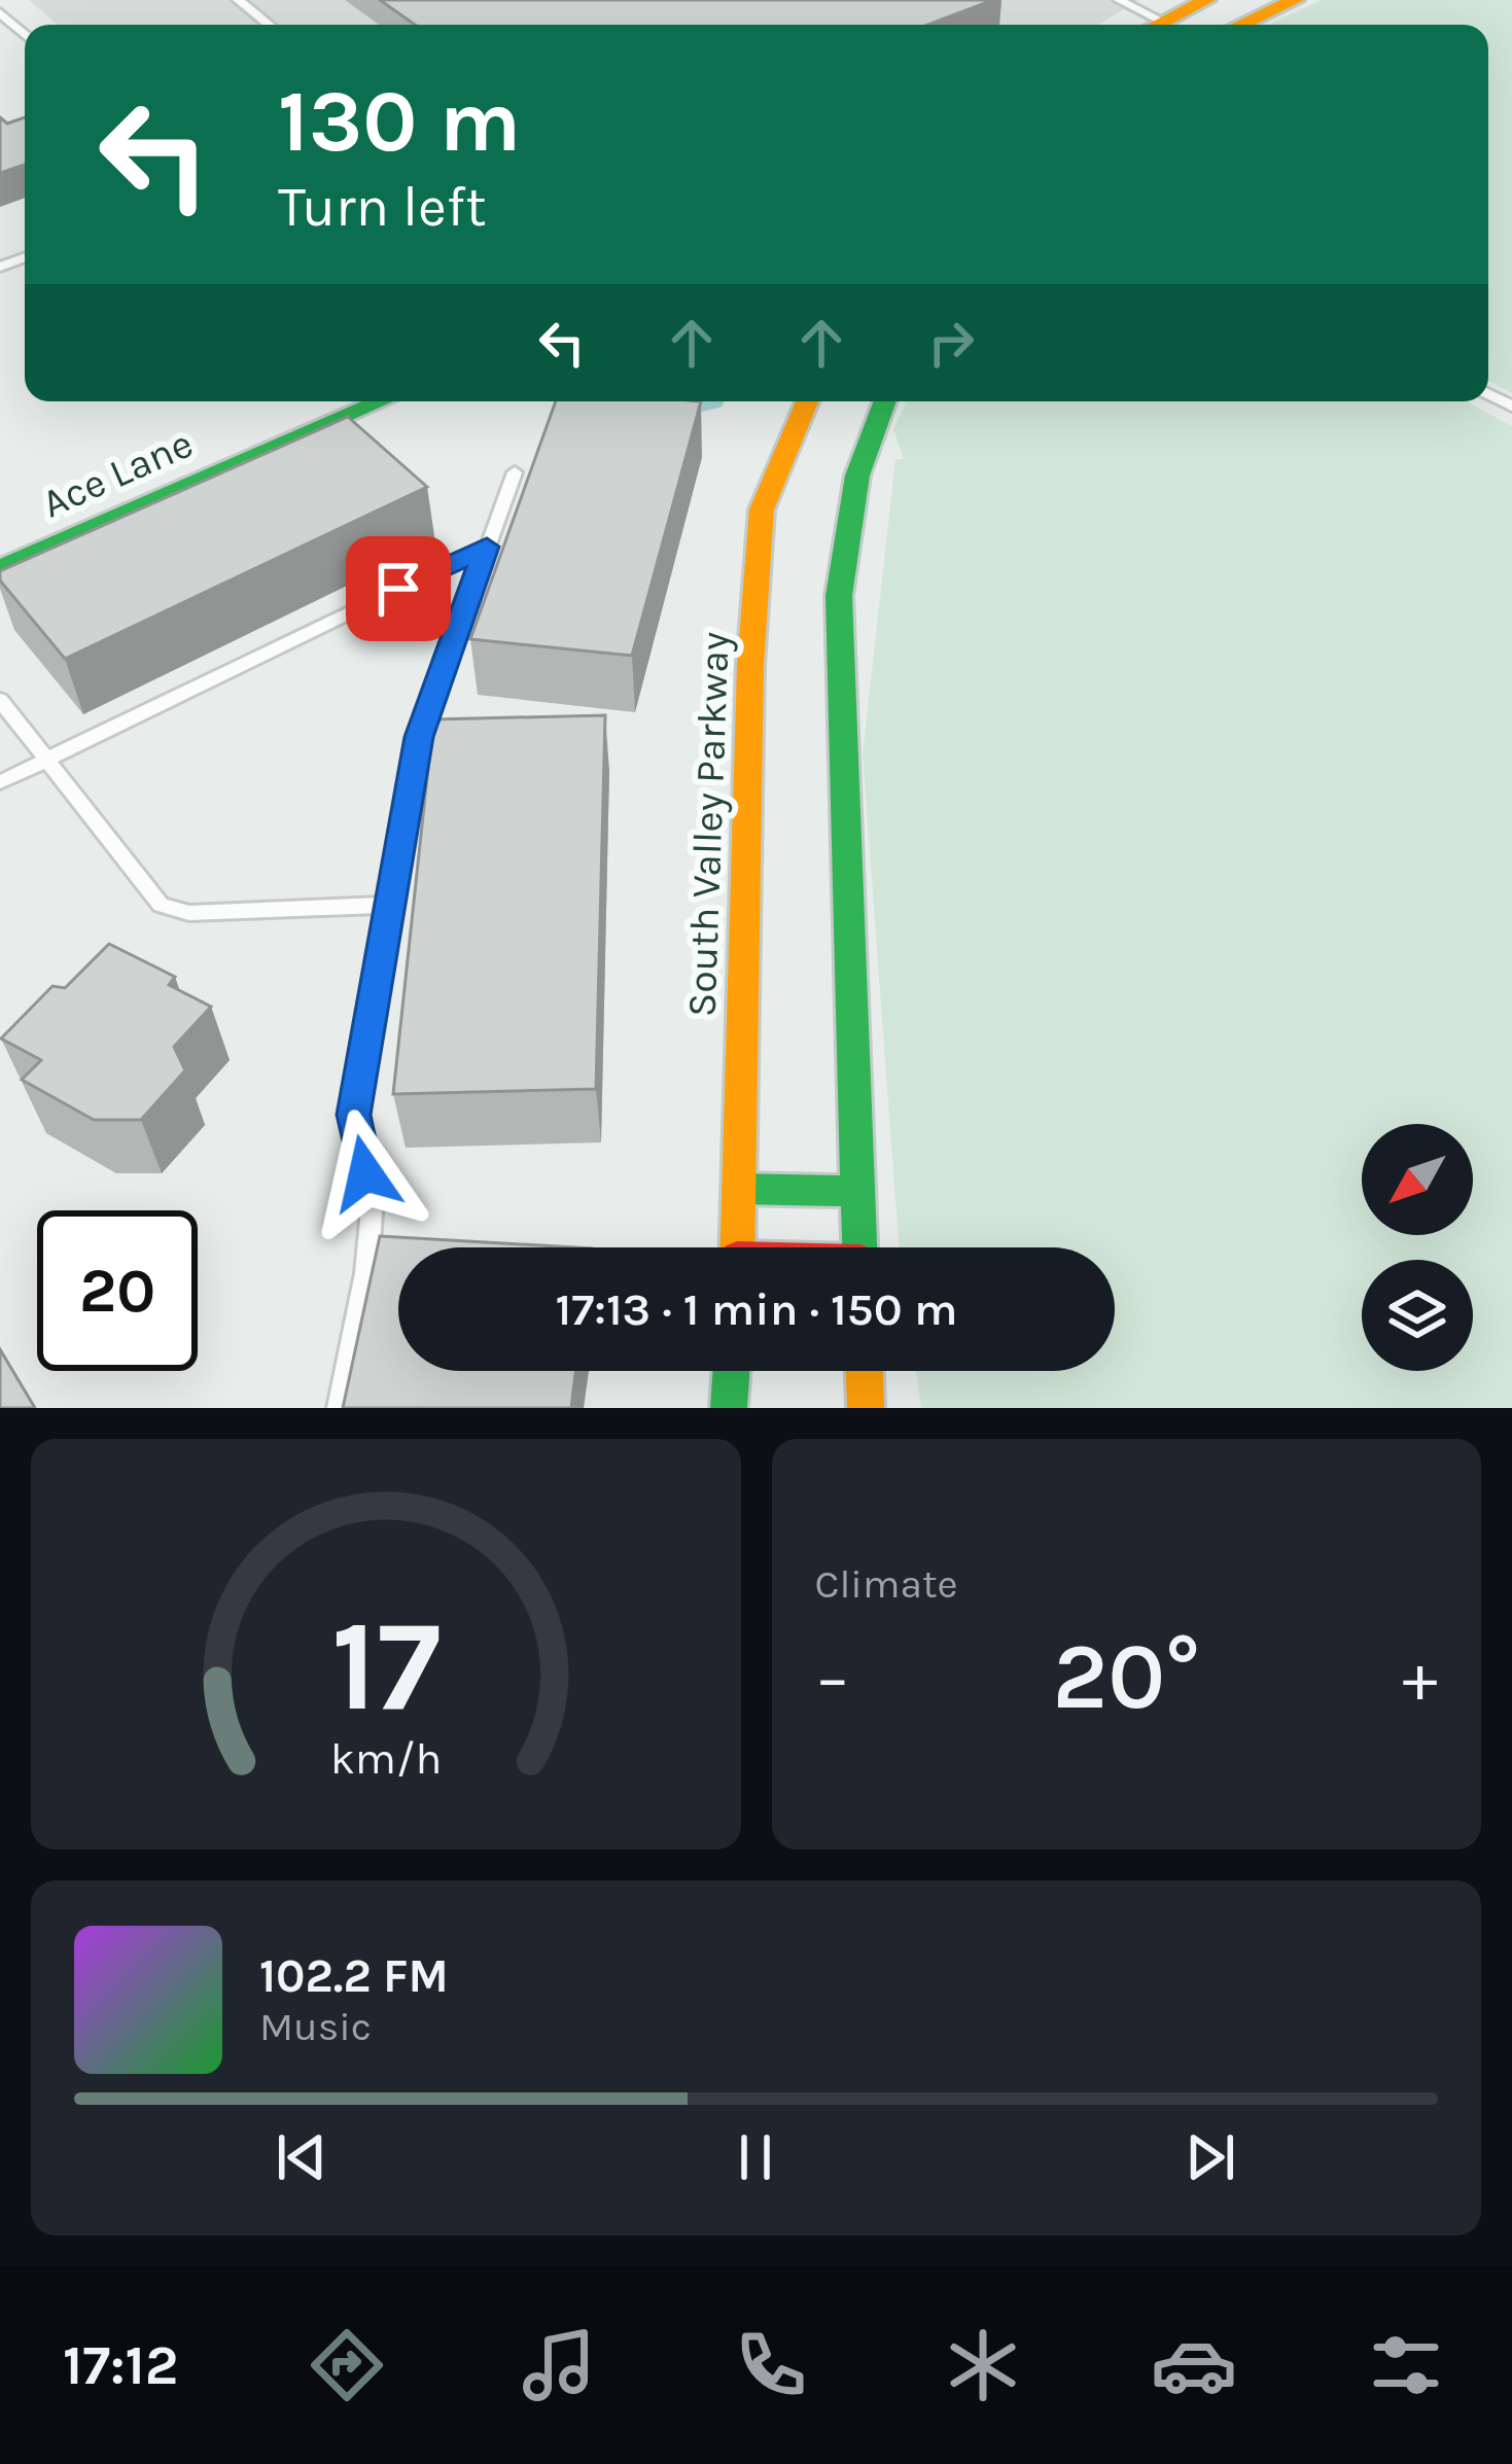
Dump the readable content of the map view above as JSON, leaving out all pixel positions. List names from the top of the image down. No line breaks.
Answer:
{"streets":{"main road":["Ace Lane","South Valley Parkway"]},"north":"bottom left","page":{"turn":["130 m","Turn left"],"limit":"20","trip":"17:13 · 1 min · 150 m","tile":"Climate","heat":["−","20°","+"],"song":["102.2 FM","Music"],"tabs":"17:12","gauge":["17","km/h"]}}
